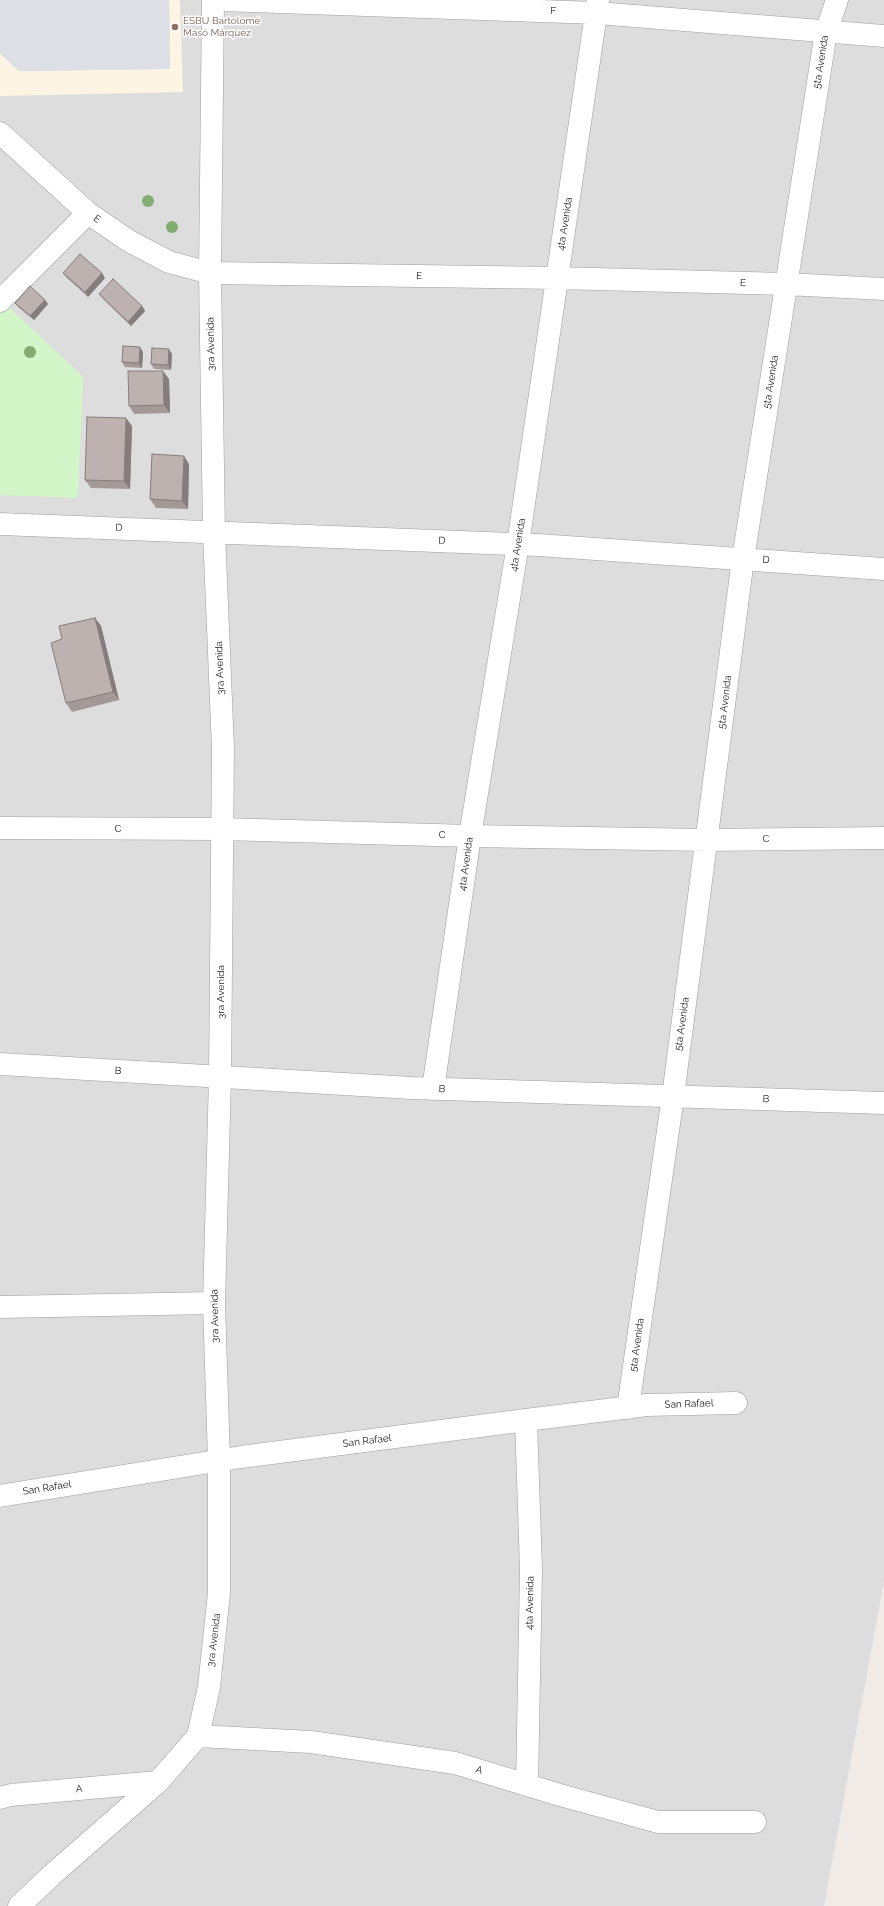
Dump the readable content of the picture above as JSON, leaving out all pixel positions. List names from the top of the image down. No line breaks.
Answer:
{"streets":{"street":["F","5ta Avenida","E","4ta Avenida","3ra Avenida","D","C","B","San Rafael","A"]},"crossings":[["F","5ta Avenida"],["F","4ta Avenida"],["5ta Avenida","E"],["5ta Avenida","D"],["5ta Avenida","C"],["5ta Avenida","B"],["5ta Avenida","San Rafael"],["E","4ta Avenida"],["E","3ra Avenida"],["4ta Avenida","D"],["4ta Avenida","C"],["4ta Avenida","B"],["4ta Avenida","San Rafael"],["4ta Avenida","A"],["3ra Avenida","D"],["3ra Avenida","C"],["3ra Avenida","B"],["3ra Avenida","San Rafael"],["3ra Avenida","A"]],"places":["ESBU Bartolomé Masó Márquez"]}
